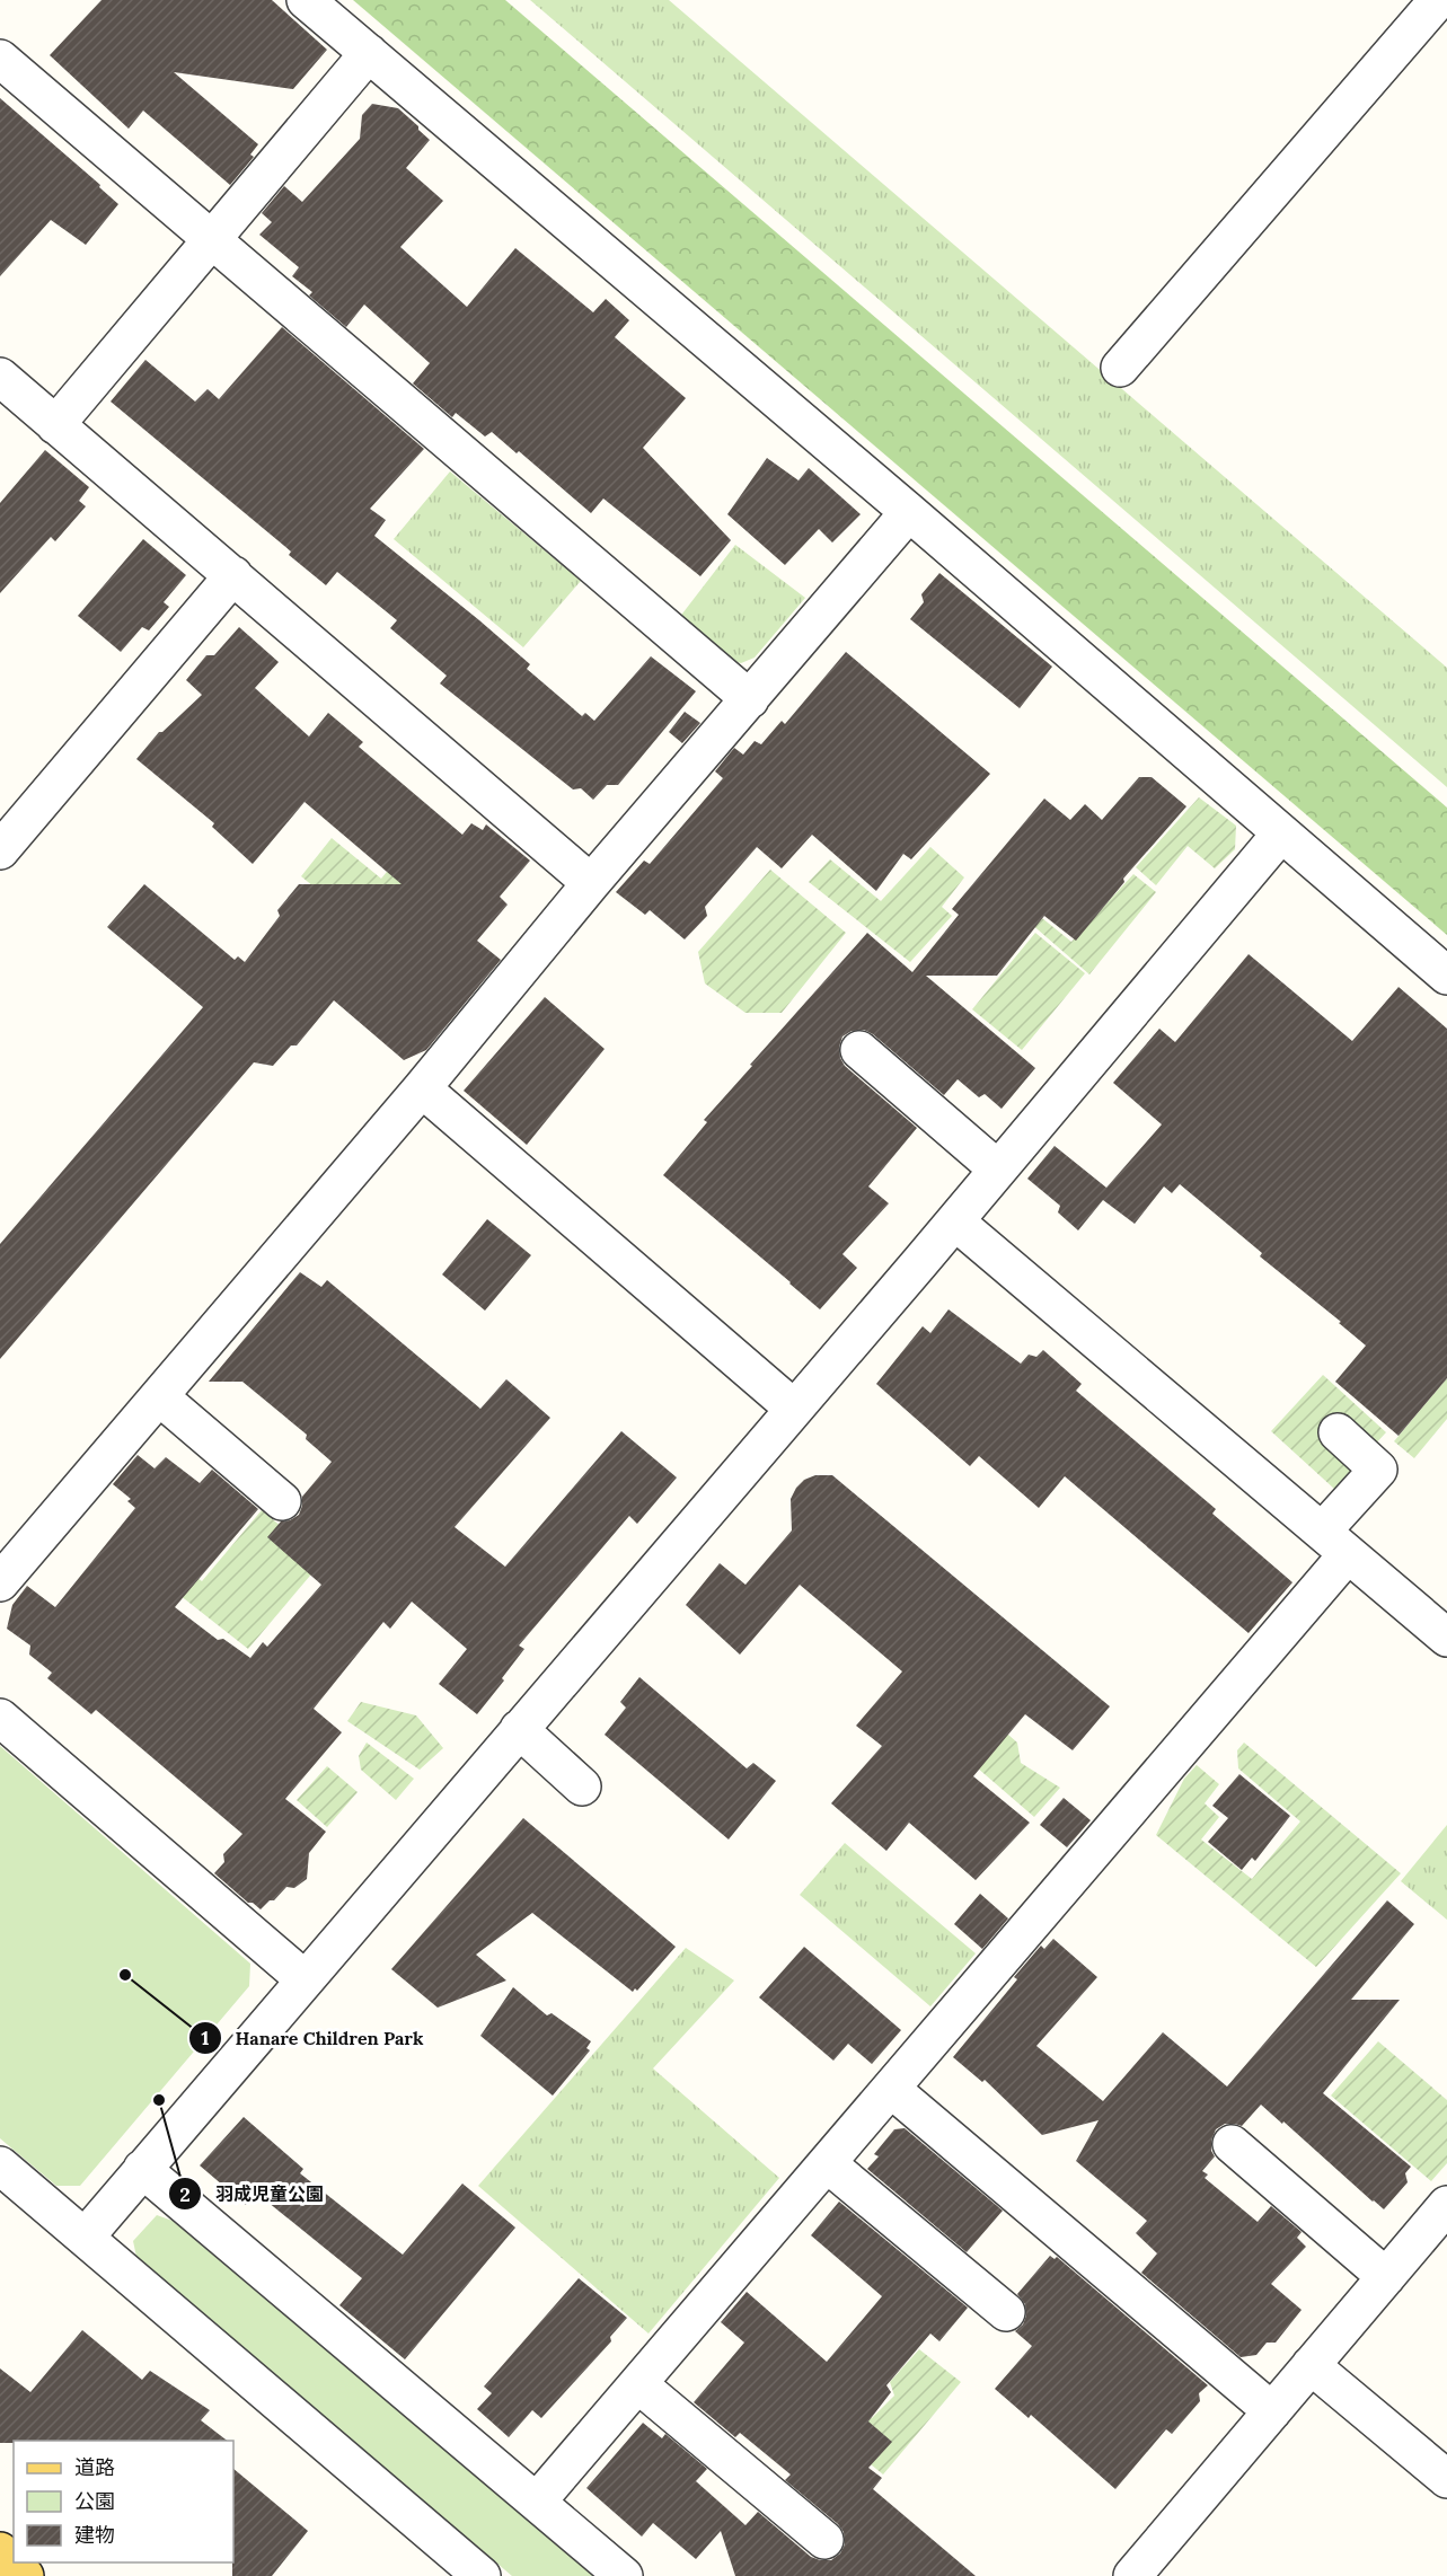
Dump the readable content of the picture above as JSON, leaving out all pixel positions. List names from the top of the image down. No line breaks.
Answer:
{"places":["Hanare Children Park","羽成児童公園"],"legend":["道路","公園","建物"]}
